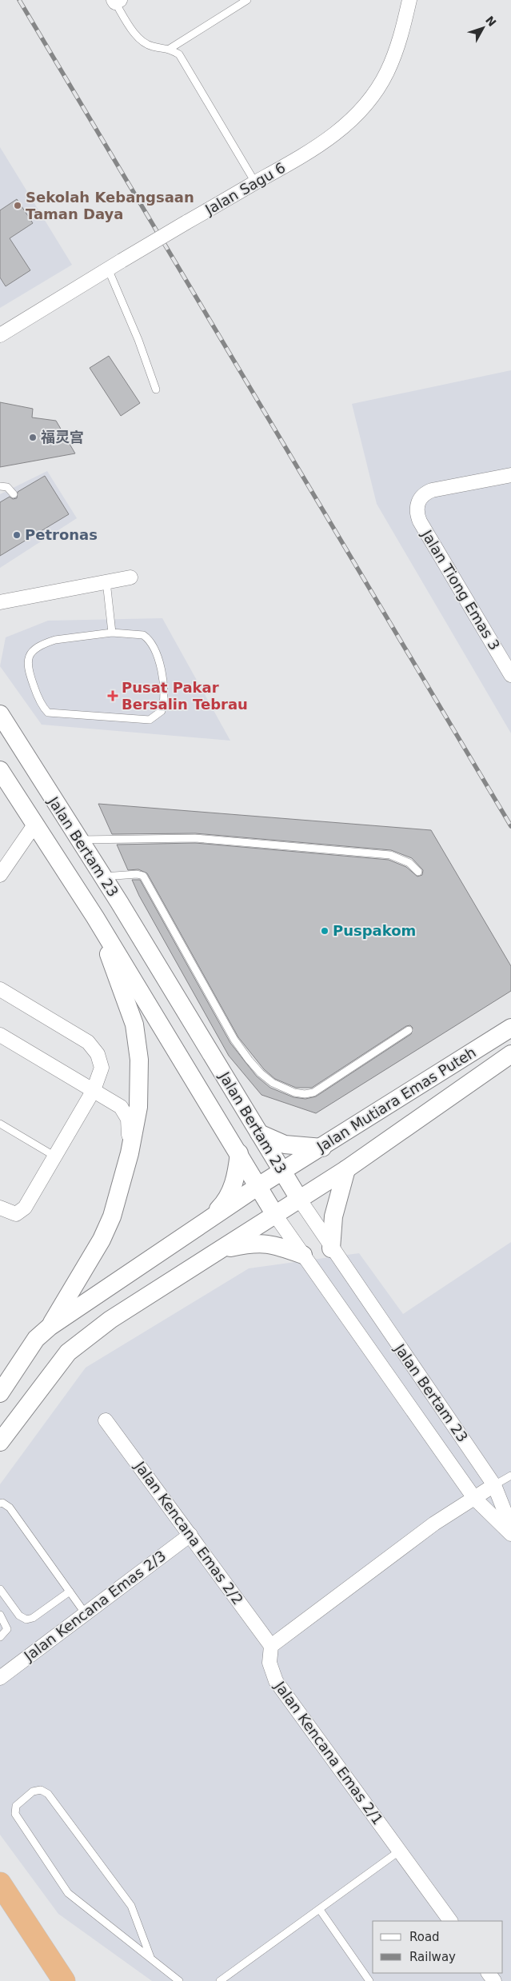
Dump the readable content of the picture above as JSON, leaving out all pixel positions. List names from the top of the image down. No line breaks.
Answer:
{"streets":{"street":["Jalan Sagu 6","Jalan Tiong Emas 3","Jalan Bertam 23","Jalan Mutiara Emas Puteh","Jalan Kencana Emas 2/2","Jalan Kencana Emas 2/3","Jalan Kencana Emas 2/1"]},"crossings":[["Jalan Bertam 23","Jalan Mutiara Emas Puteh"],["Jalan Kencana Emas 2/2","Jalan Kencana Emas 2/3"],["Jalan Kencana Emas 2/2","Jalan Kencana Emas 2/1"]],"places":{"other":["Sekolah Kebangsaan Taman Daya","福灵宫","Petronas","Puspakom"],"health":["Pusat Pakar Bersalin Tebrau"]},"legend":["Road","Railway"],"north":"top right"}
